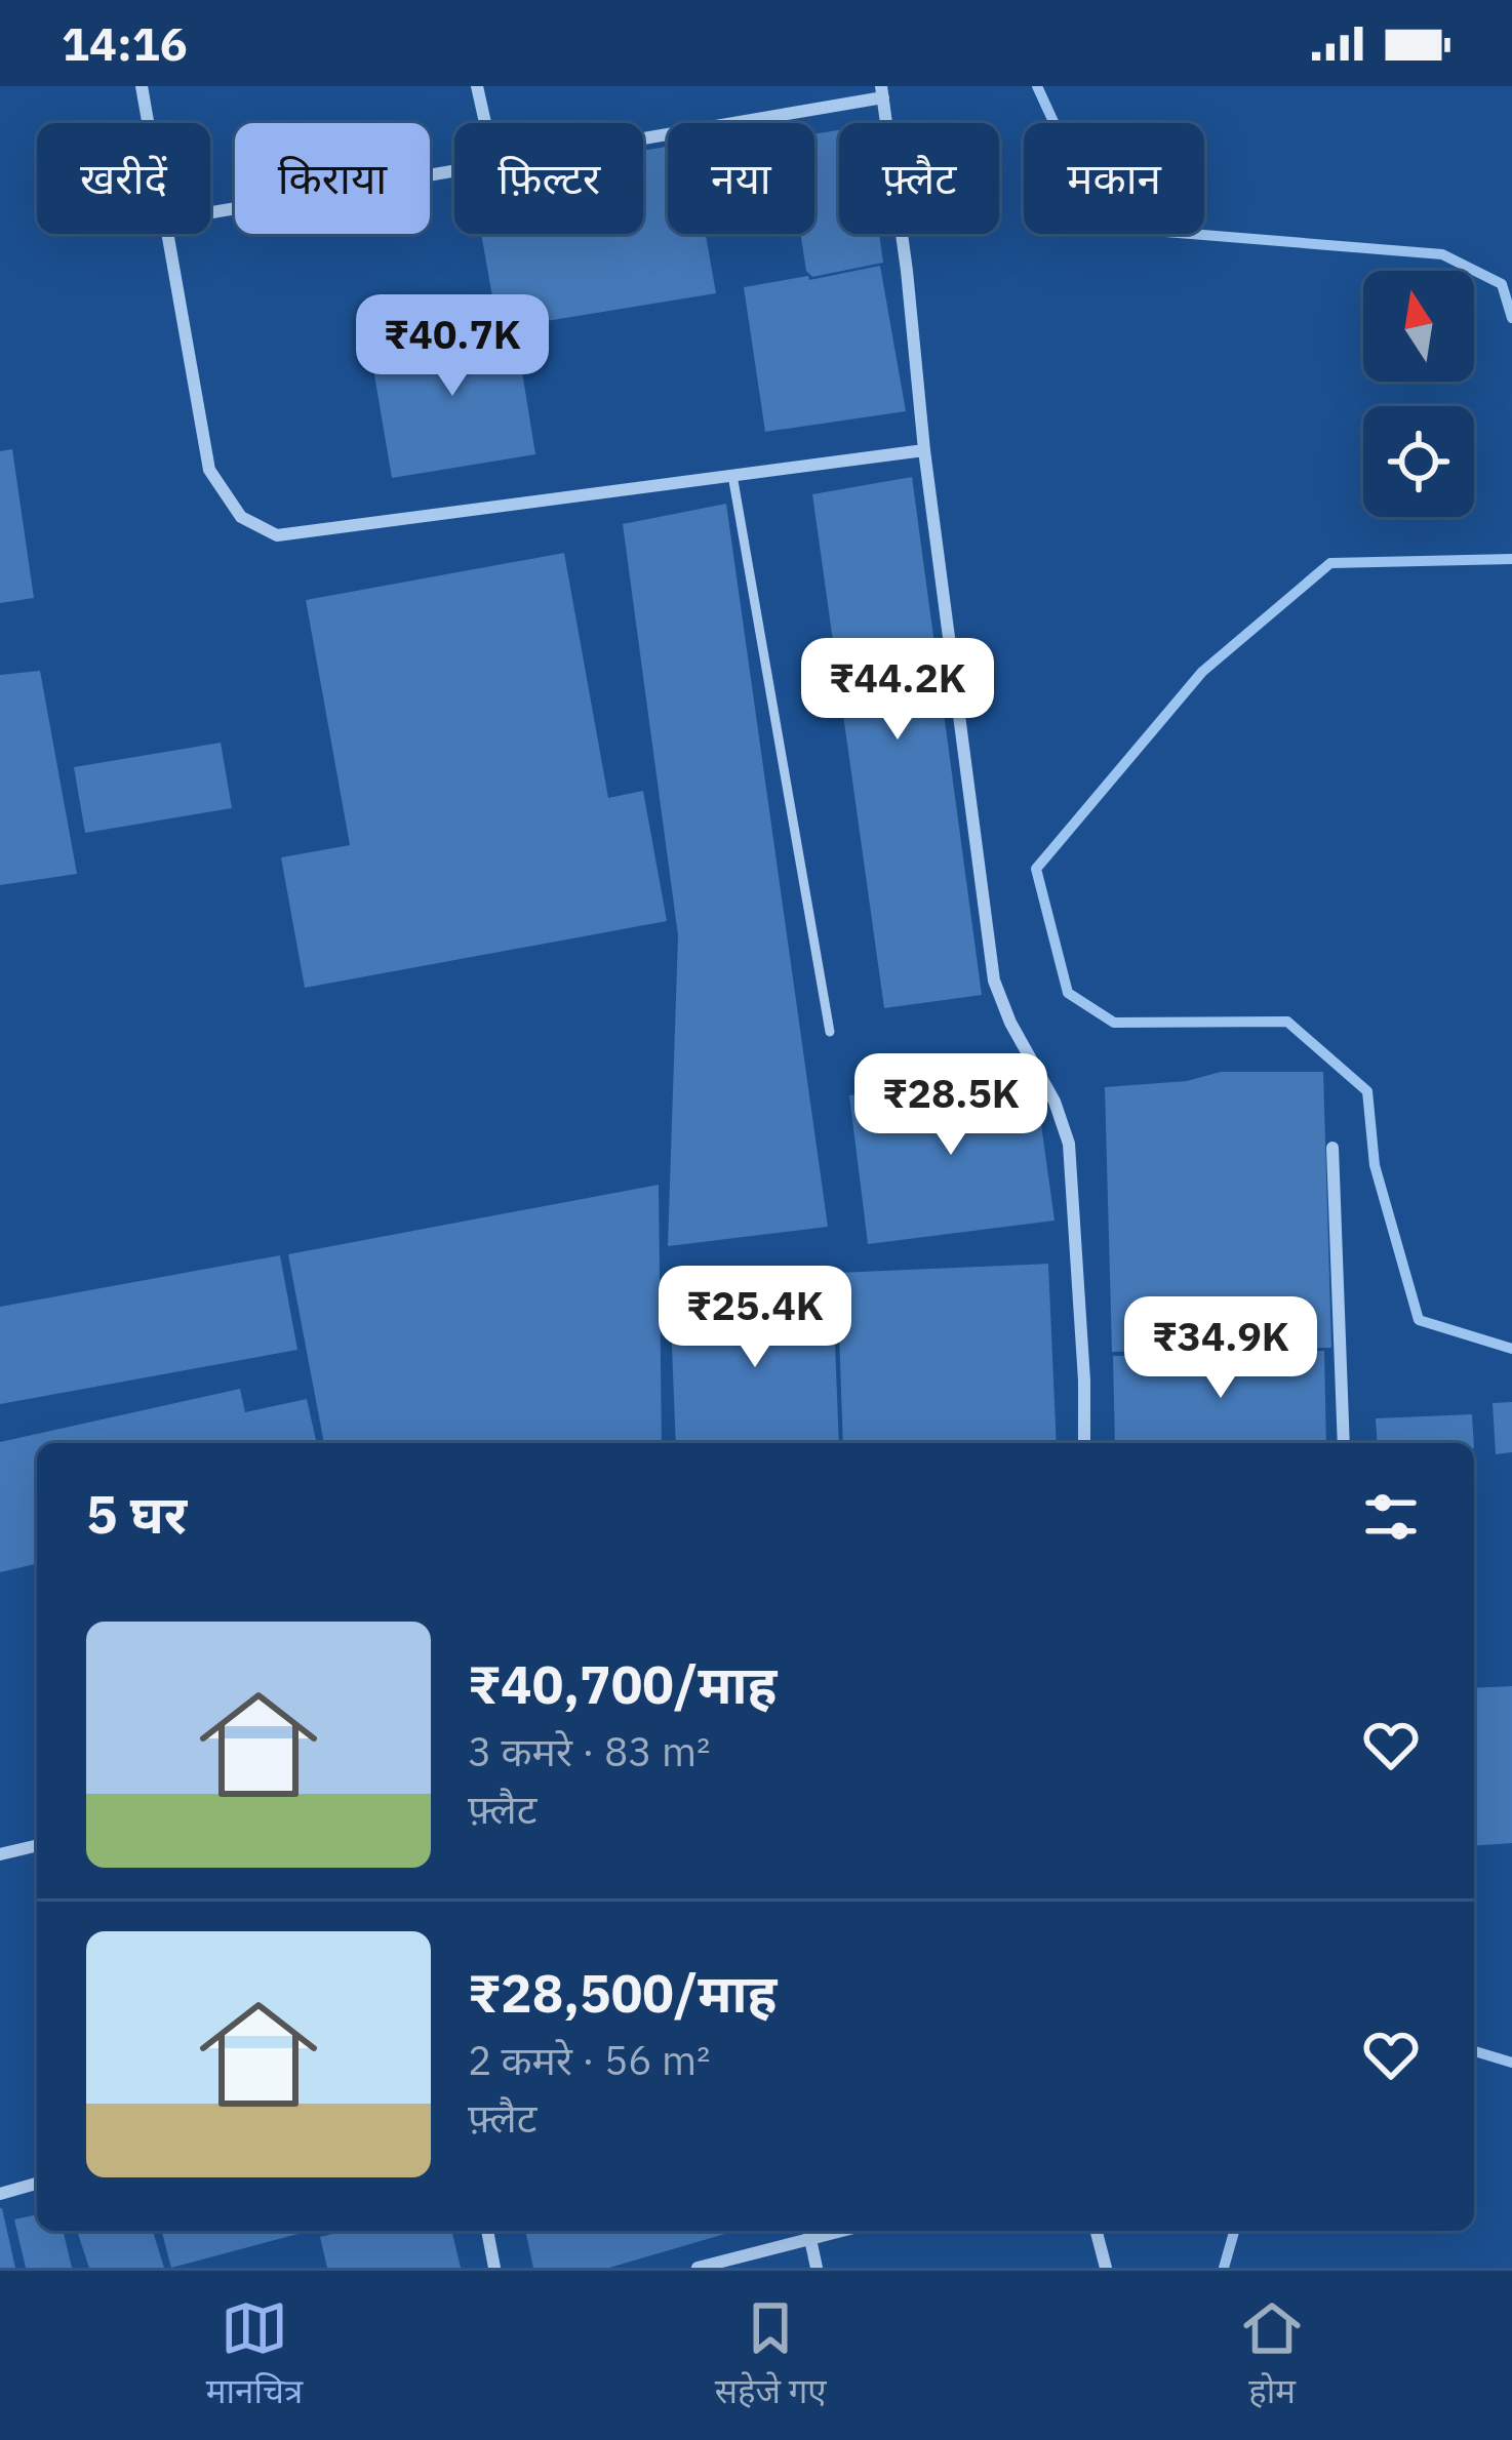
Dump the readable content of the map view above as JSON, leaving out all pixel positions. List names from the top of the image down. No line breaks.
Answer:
{"north":"top","page":{"status":"14:16","chip":["खरीदें","किराया","फ़िल्टर","नया","फ़्लैट","मकान"],"price":["₹40.7K","₹44.2K","₹28.5K","₹25.4K","₹34.9K"],"heading":"5 घर","list":[{"name":"₹40,700/माह","note":"3 कमरे · 83 m² · फ़्लैट"},{"name":"₹28,500/माह","note":"2 कमरे · 56 m² · फ़्लैट"}],"tabs":["मानचित्र","सहेजे गए","होम"]}}
